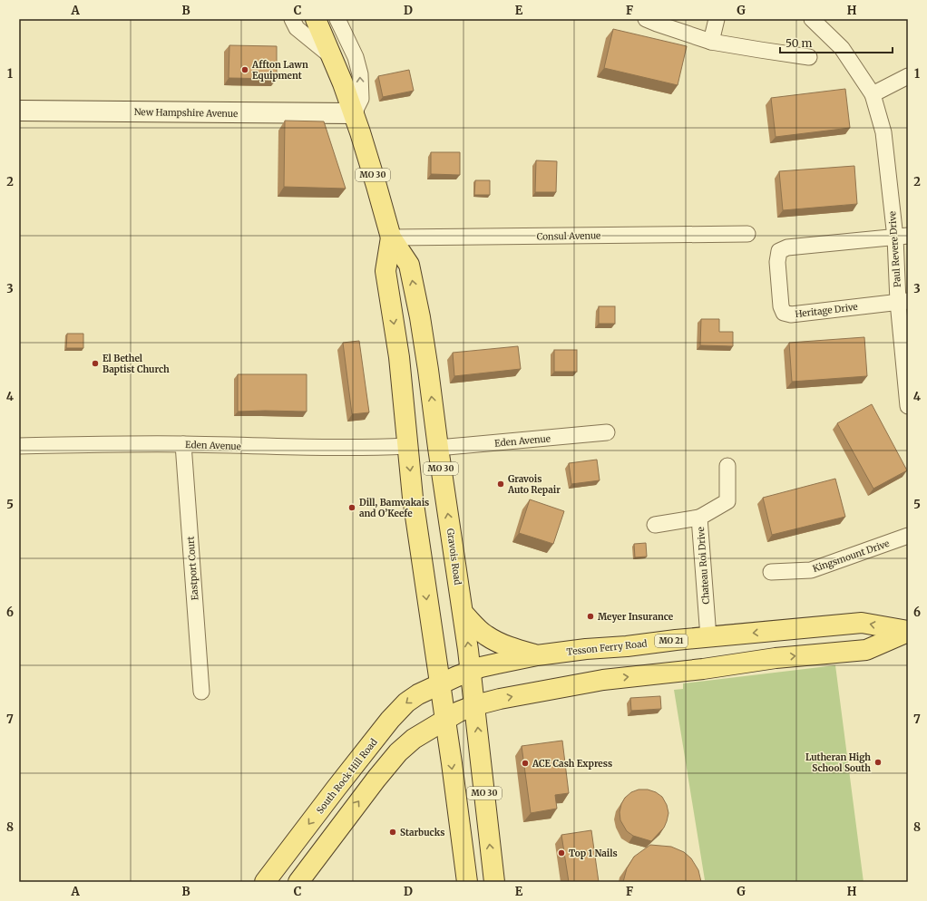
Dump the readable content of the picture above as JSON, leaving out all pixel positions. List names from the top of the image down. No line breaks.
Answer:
{"streets":{"main road":["MO 30","Gravois Road","MO 21","Tesson Ferry Road","South Rock Hill Road"],"street":["New Hampshire Avenue","Consul Avenue","Paul Revere Drive","Heritage Drive","Eden Avenue","Kingsmount Drive","Chateau Roi Drive","Eastport Court"]},"crossings":[["New Hampshire Avenue","Gravois Road"],["Consul Avenue","Gravois Road"],["Paul Revere Drive","Heritage Drive"],["Eden Avenue","Gravois Road"],["Eden Avenue","Eastport Court"],["Gravois Road","MO 21"],["Gravois Road","Tesson Ferry Road"],["Gravois Road","South Rock Hill Road"],["Chateau Roi Drive","Tesson Ferry Road"],["MO 21","Tesson Ferry Road"],["Tesson Ferry Road","South Rock Hill Road"]],"places":["Affton Lawn Equipment","El Bethel Baptist Church","Gravois Auto Repair","Dill, Bamvakais and O’Keefe","Meyer Insurance","Lutheran High School South","ACE Cash Express","Starbucks","Top 1 Nails"],"scale_bar":"50 m","grid":{"columns":["A","B","C","D","E","F","G","H"],"rows":["1","2","3","4","5","6","7","8"]}}
